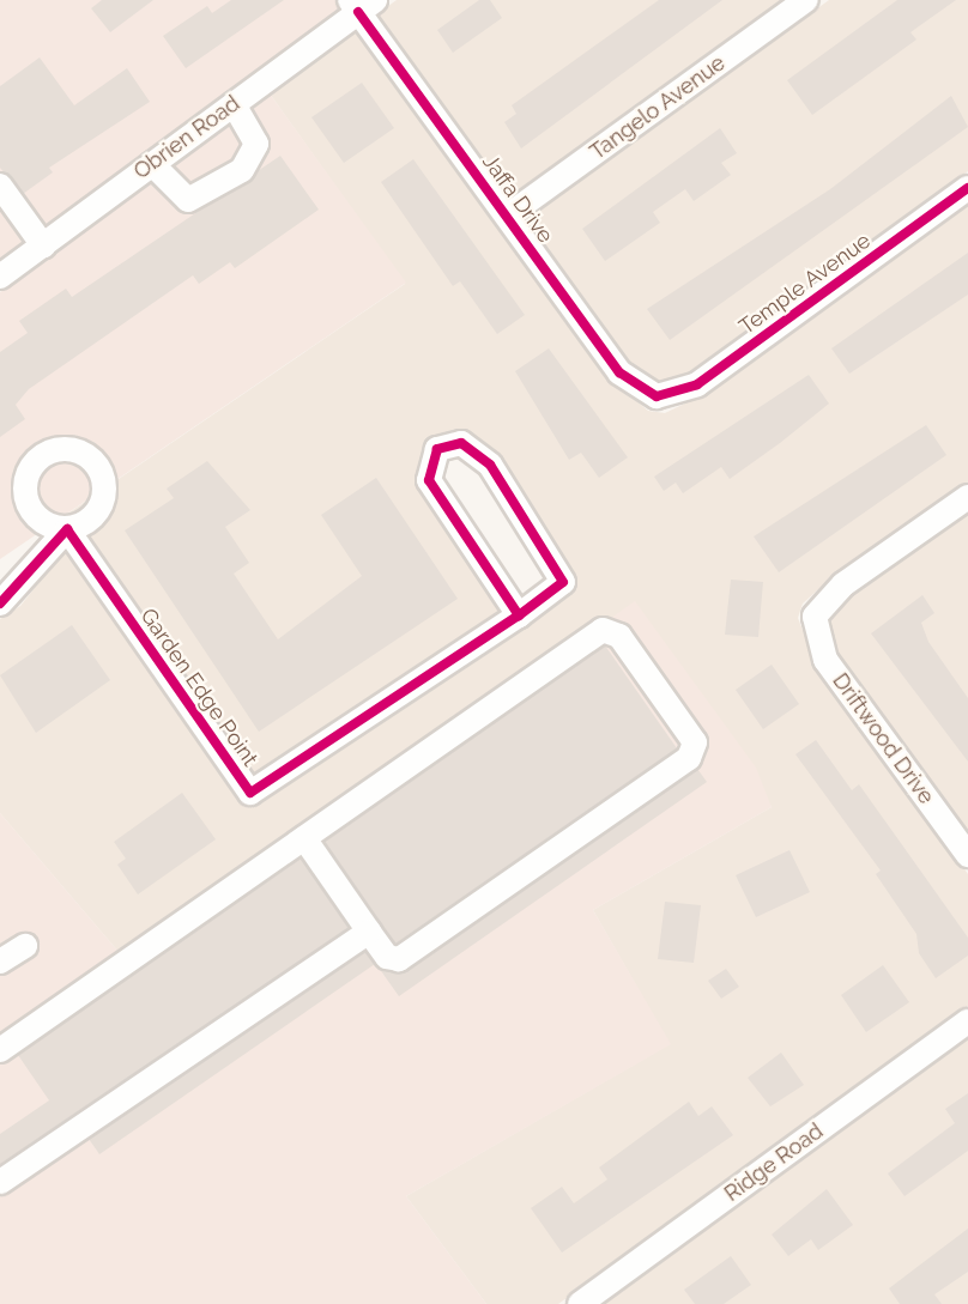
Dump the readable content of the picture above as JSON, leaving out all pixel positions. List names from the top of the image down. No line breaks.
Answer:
{"streets":{"street":["Tangelo Avenue","Obrien Road","Jaffa Drive","Temple Avenue","Garden Edge Point","Driftwood Drive","Ridge Road"]},"crossings":[["Tangelo Avenue","Jaffa Drive"],["Obrien Road","Jaffa Drive"],["Jaffa Drive","Temple Avenue"]]}
